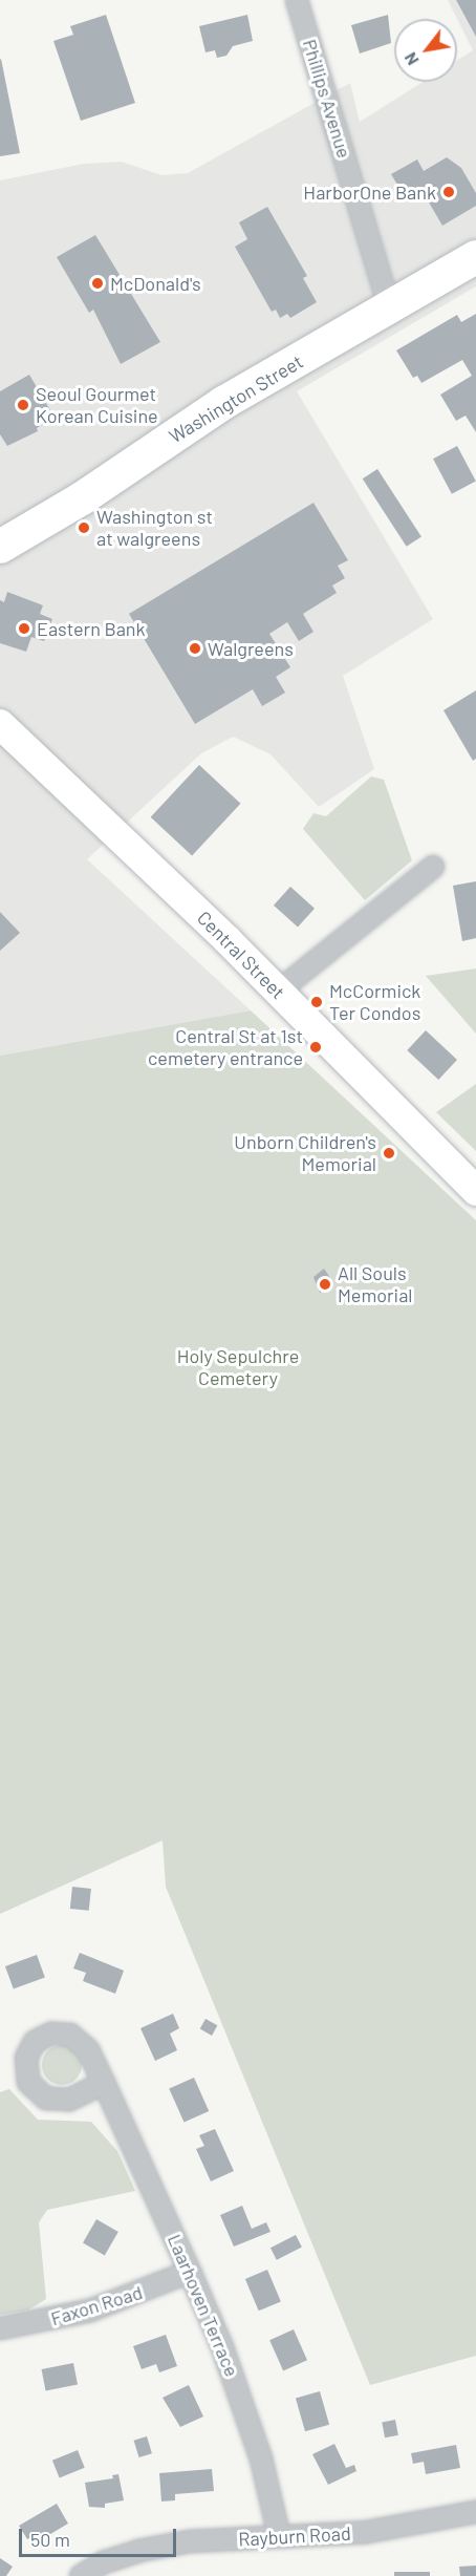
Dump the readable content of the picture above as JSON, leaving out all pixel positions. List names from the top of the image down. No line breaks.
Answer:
{"streets":{"main road":["Washington Street","Central Street"],"street":["Phillips Avenue","Faxon Road","Laarhoven Terrace","Rayburn Road"]},"crossings":[["Phillips Avenue","Washington Street"],["Faxon Road","Laarhoven Terrace"],["Laarhoven Terrace","Rayburn Road"]],"parks":["Holy Sepulchre Cemetery"],"places":["HarborOne Bank","McDonald's","Seoul Gourmet Korean Cuisine","Washington st at walgreens","Eastern Bank","Walgreens","McCormick Ter Condos","Central St at 1st cemetery entrance","Unborn Children's Memorial","All Souls Memorial"],"scale_bar":"50 m","north":"bottom left"}
